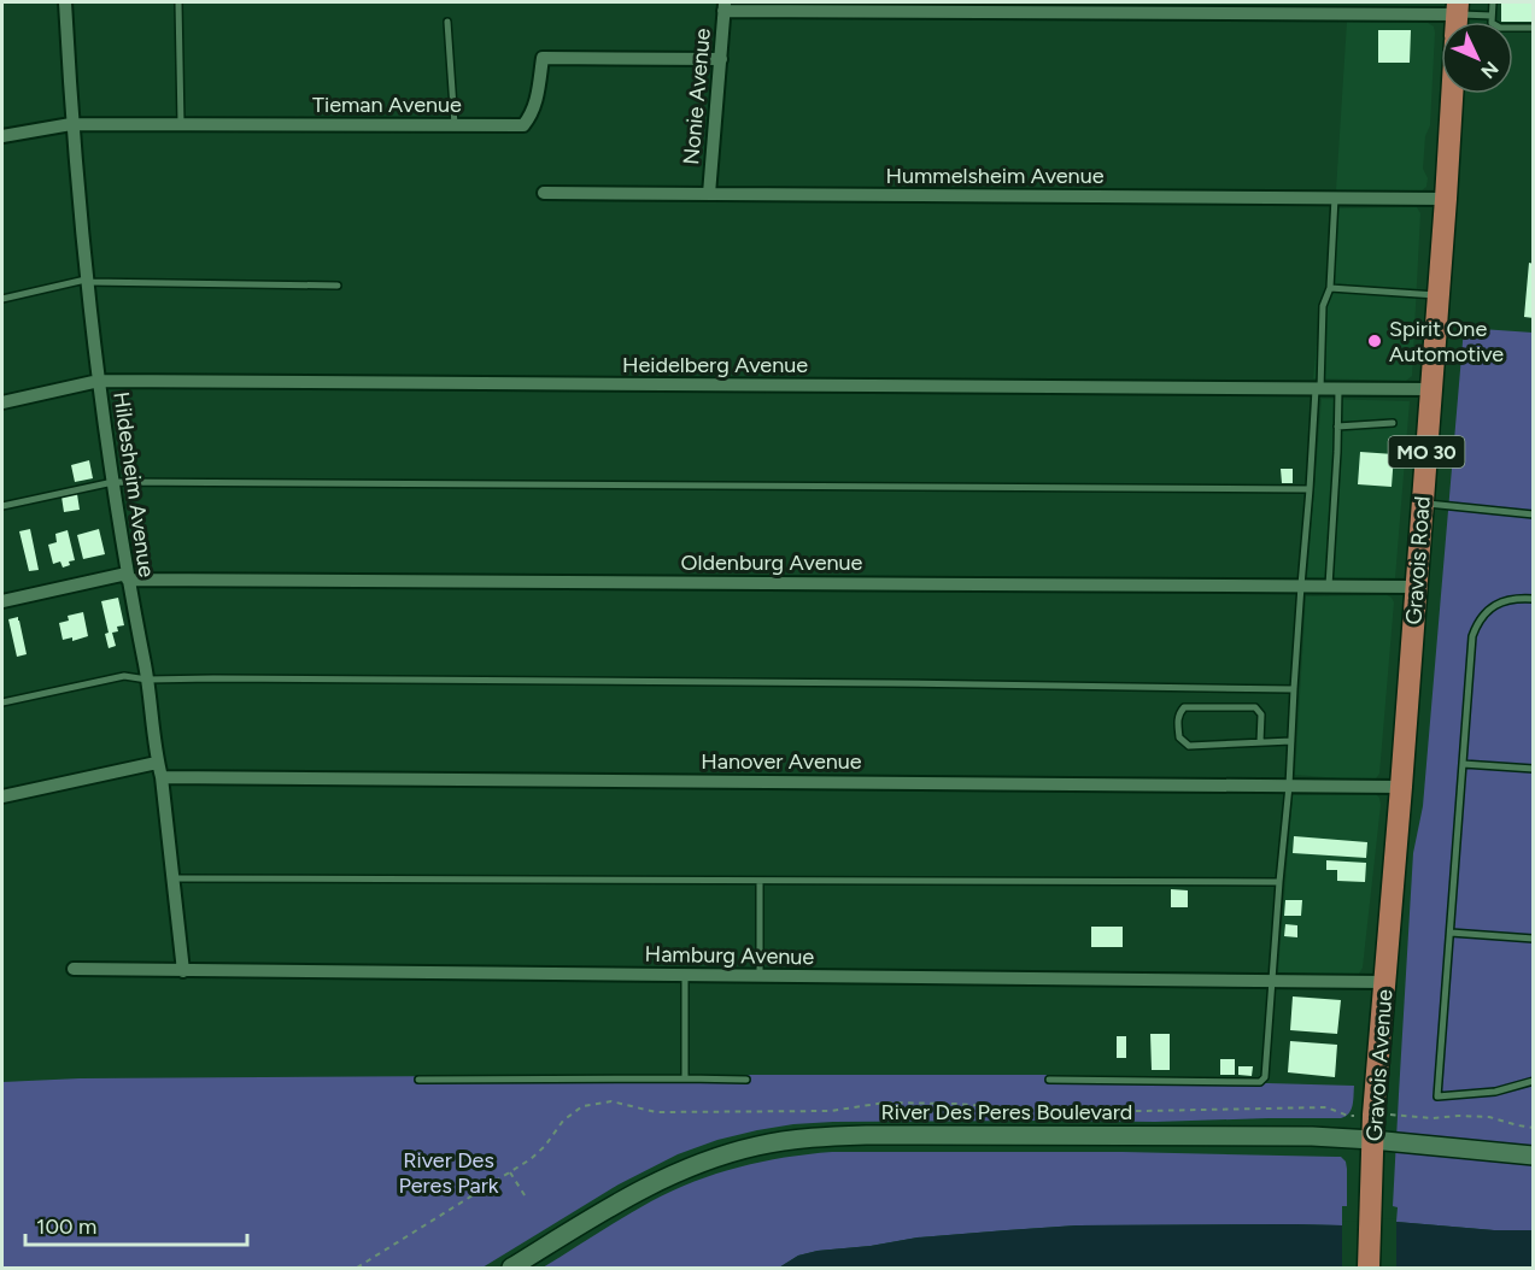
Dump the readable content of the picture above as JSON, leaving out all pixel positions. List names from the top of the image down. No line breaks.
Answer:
{"streets":{"main road":["MO 30","Gravois Road","Gravois Avenue","River Des Peres Boulevard"],"street":["Nonie Avenue","Tieman Avenue","Hummelsheim Avenue","Heidelberg Avenue","Hildesheim Avenue","Oldenburg Avenue","Hanover Avenue","Hamburg Avenue"]},"crossings":[["Nonie Avenue","Tieman Avenue"],["Nonie Avenue","Hummelsheim Avenue"],["Tieman Avenue","Hildesheim Avenue"],["Hummelsheim Avenue","Gravois Road"],["Heidelberg Avenue","Hildesheim Avenue"],["Heidelberg Avenue","Gravois Road"],["Hildesheim Avenue","Oldenburg Avenue"],["Hildesheim Avenue","Hanover Avenue"],["Hildesheim Avenue","Hamburg Avenue"],["Gravois Road","Oldenburg Avenue"],["Gravois Road","Hanover Avenue"],["Gravois Road","Gravois Avenue"],["Hamburg Avenue","Gravois Avenue"],["Gravois Avenue","River Des Peres Boulevard"]],"parks":["River Des Peres Park"],"places":["Spirit One Automotive"],"scale_bar":"100 m","north":"bottom right"}
